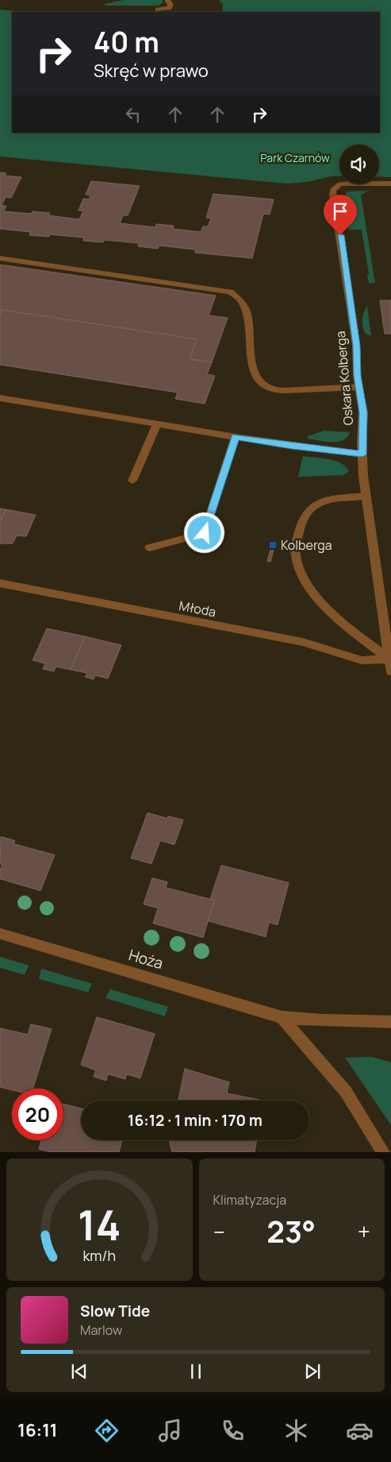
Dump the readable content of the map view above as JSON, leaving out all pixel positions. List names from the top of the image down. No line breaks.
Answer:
{"streets":{"street":["Oskara Kolberga","Młoda","Hoża"]},"crossings":[["Oskara Kolberga","Młoda"]],"parks":["Park Czarnów"],"places":{"transit":["Kolberga"]},"page":{"turn":["40 m","Skręć w prawo"],"limit":"20","trip":"16:12 · 1 min · 170 m","tile":"Klimatyzacja","heat":["−","23°","+"],"song":["Slow Tide","Marlow"],"tabs":"16:11","gauge":["14","km/h"]}}
